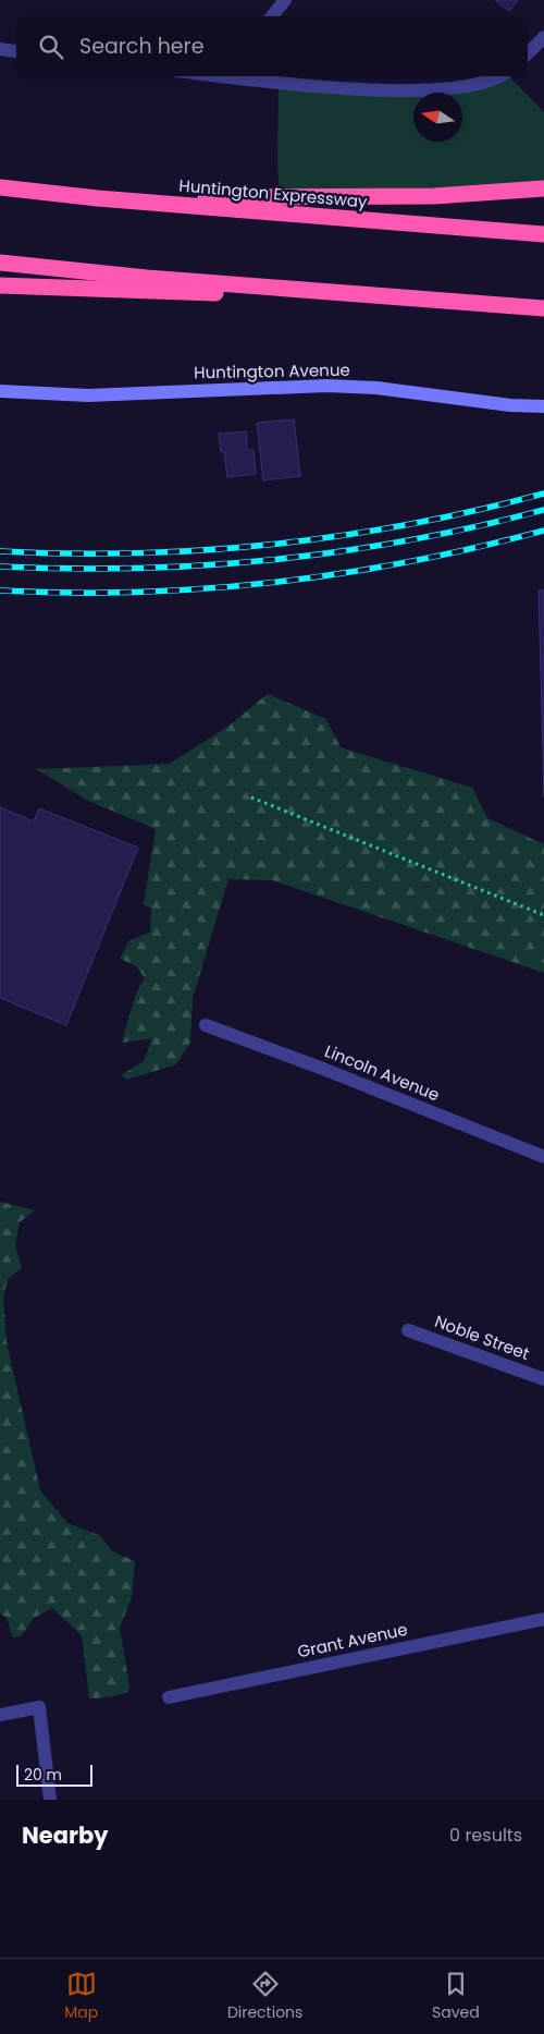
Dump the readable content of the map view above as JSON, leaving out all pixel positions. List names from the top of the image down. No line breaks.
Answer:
{"streets":{"highway":["Huntington Expressway"],"main road":["Huntington Avenue"],"street":["Lincoln Avenue","Noble Street","Grant Avenue"]},"scale_bar":"20 m","north":"left","page":{"search":"Search here","scale":"20 m","heading":["Nearby","0 results"],"nav":["Map","Directions","Saved"]}}
